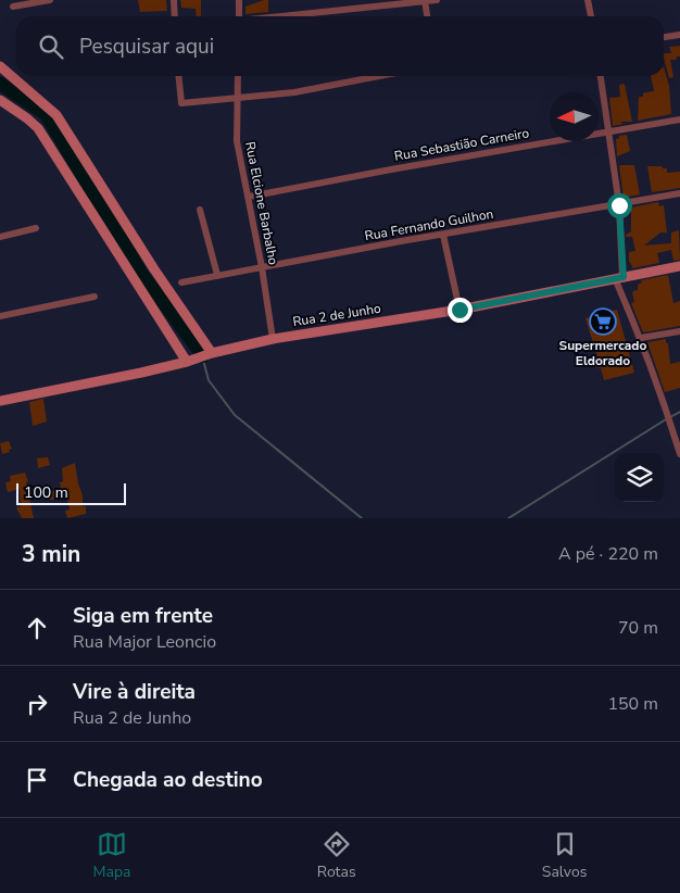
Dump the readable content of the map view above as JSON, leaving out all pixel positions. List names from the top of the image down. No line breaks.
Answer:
{"streets":{"street":["Rua Sebastião Carneiro","Rua Elcione Barbalho","Rua Fernando Guilhon","Rua 2 de Junho"]},"crossings":[["Rua Sebastião Carneiro","Rua Elcione Barbalho"],["Rua Elcione Barbalho","Rua Fernando Guilhon"],["Rua Elcione Barbalho","Rua 2 de Junho"]],"places":{"supermarket":["Supermercado Eldorado"]},"scale_bar":"100 m","north":"left","page":{"search":"Pesquisar aqui","scale":"100 m","heading":["3 min","A pé · 220 m"],"list":[["Siga em frente","Rua Major Leoncio","70 m"],["Vire à direita","Rua 2 de Junho","150 m"],"Chegada ao destino"],"nav":["Mapa","Rotas","Salvos"]}}
